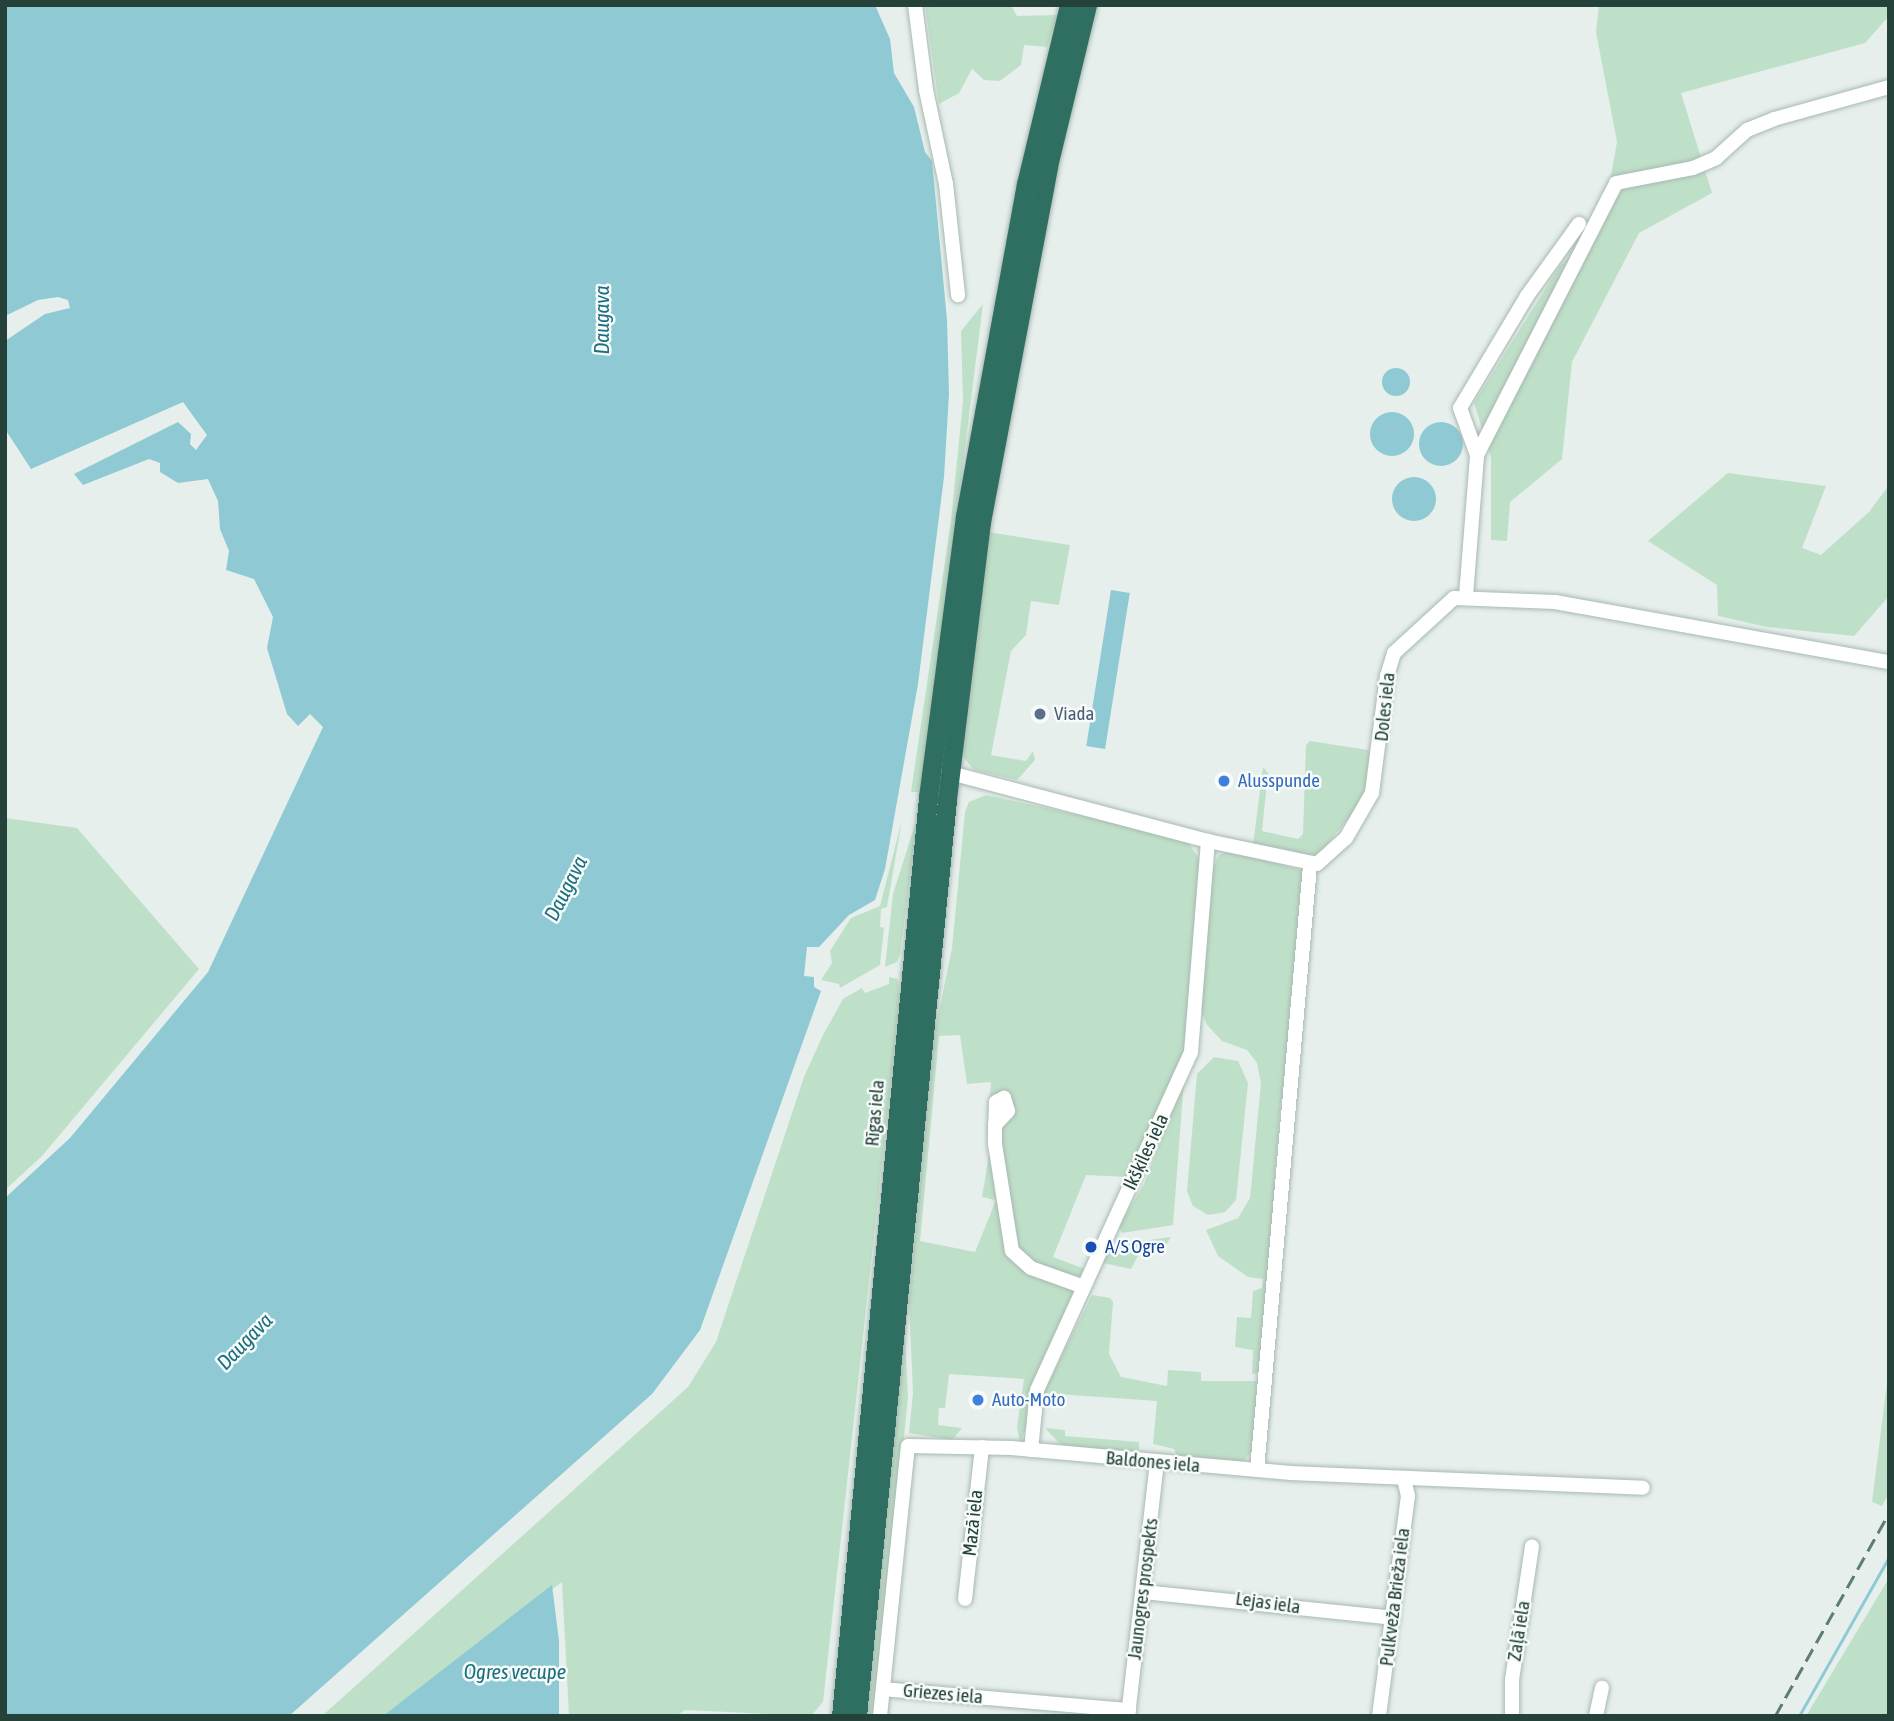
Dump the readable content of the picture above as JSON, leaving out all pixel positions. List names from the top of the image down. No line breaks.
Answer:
{"streets":{"highway":["Rīgas iela"],"street":["Doles iela","Ikšķiles iela","Baldones iela","Mazā iela","Jaunogres prospekts","Pulkveža Brieža iela","Lejas iela","Zaļā iela","Griezes iela"]},"crossings":[["Ikšķiles iela","Baldones iela"],["Baldones iela","Mazā iela"],["Baldones iela","Jaunogres prospekts"],["Baldones iela","Pulkveža Brieža iela"],["Baldones iela","Griezes iela"],["Jaunogres prospekts","Lejas iela"],["Jaunogres prospekts","Griezes iela"],["Pulkveža Brieža iela","Lejas iela"]],"water":["Daugava","Ogres vecupe"],"places":["Viada","Alusspunde","A/S Ogre","Auto-Moto"]}
